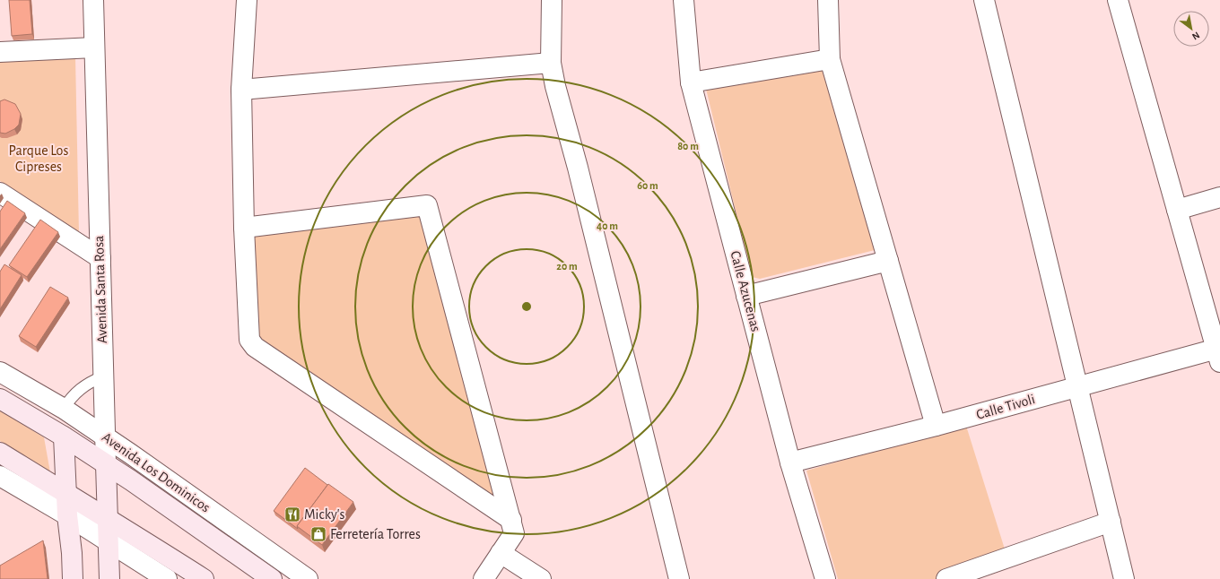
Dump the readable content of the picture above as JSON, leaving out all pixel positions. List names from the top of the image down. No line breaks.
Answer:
{"streets":{"main road":["Avenida Santa Rosa","Avenida Los Dominicos"],"street":["Calle Azucenas","Calle Tivoli"]},"crossings":[["Avenida Santa Rosa","Avenida Los Dominicos"],["Calle Azucenas","Calle Tivoli"]],"parks":["Parque Los Cipreses"],"places":{"restaurant":["Micky's"],"shop":["Ferretería Torres"]},"north":"bottom right","rings":["80 m","60 m","40 m","20 m"]}
